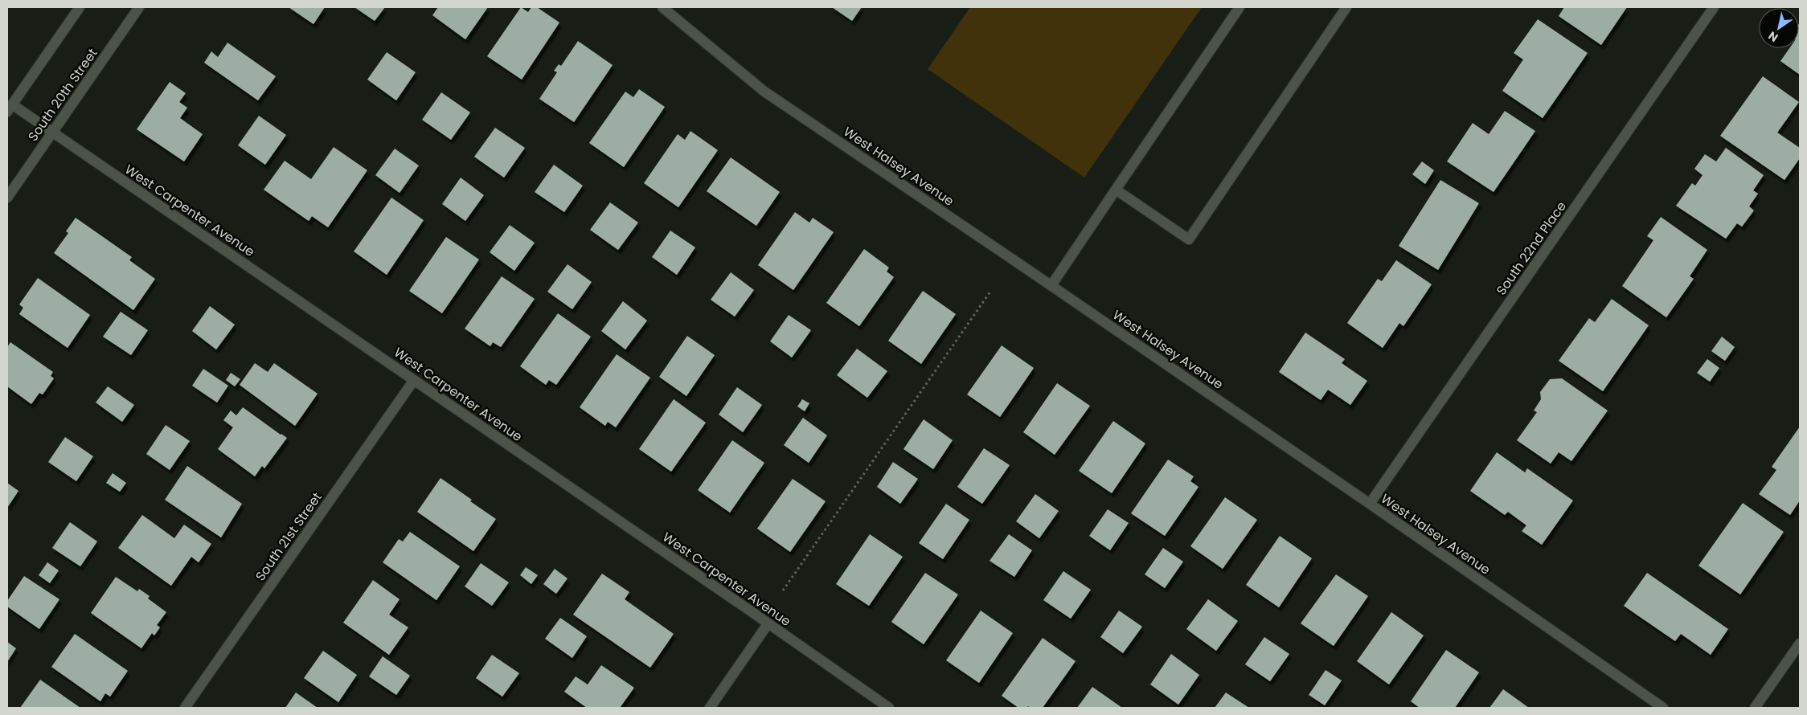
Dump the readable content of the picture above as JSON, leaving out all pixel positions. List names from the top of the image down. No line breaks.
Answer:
{"streets":{"street":["South 20th Street","West Halsey Avenue","West Carpenter Avenue","South 22nd Place","South 21st Street"]},"crossings":[["South 20th Street","West Carpenter Avenue"],["West Halsey Avenue","South 22nd Place"],["West Carpenter Avenue","South 21st Street"]],"north":"bottom left"}
